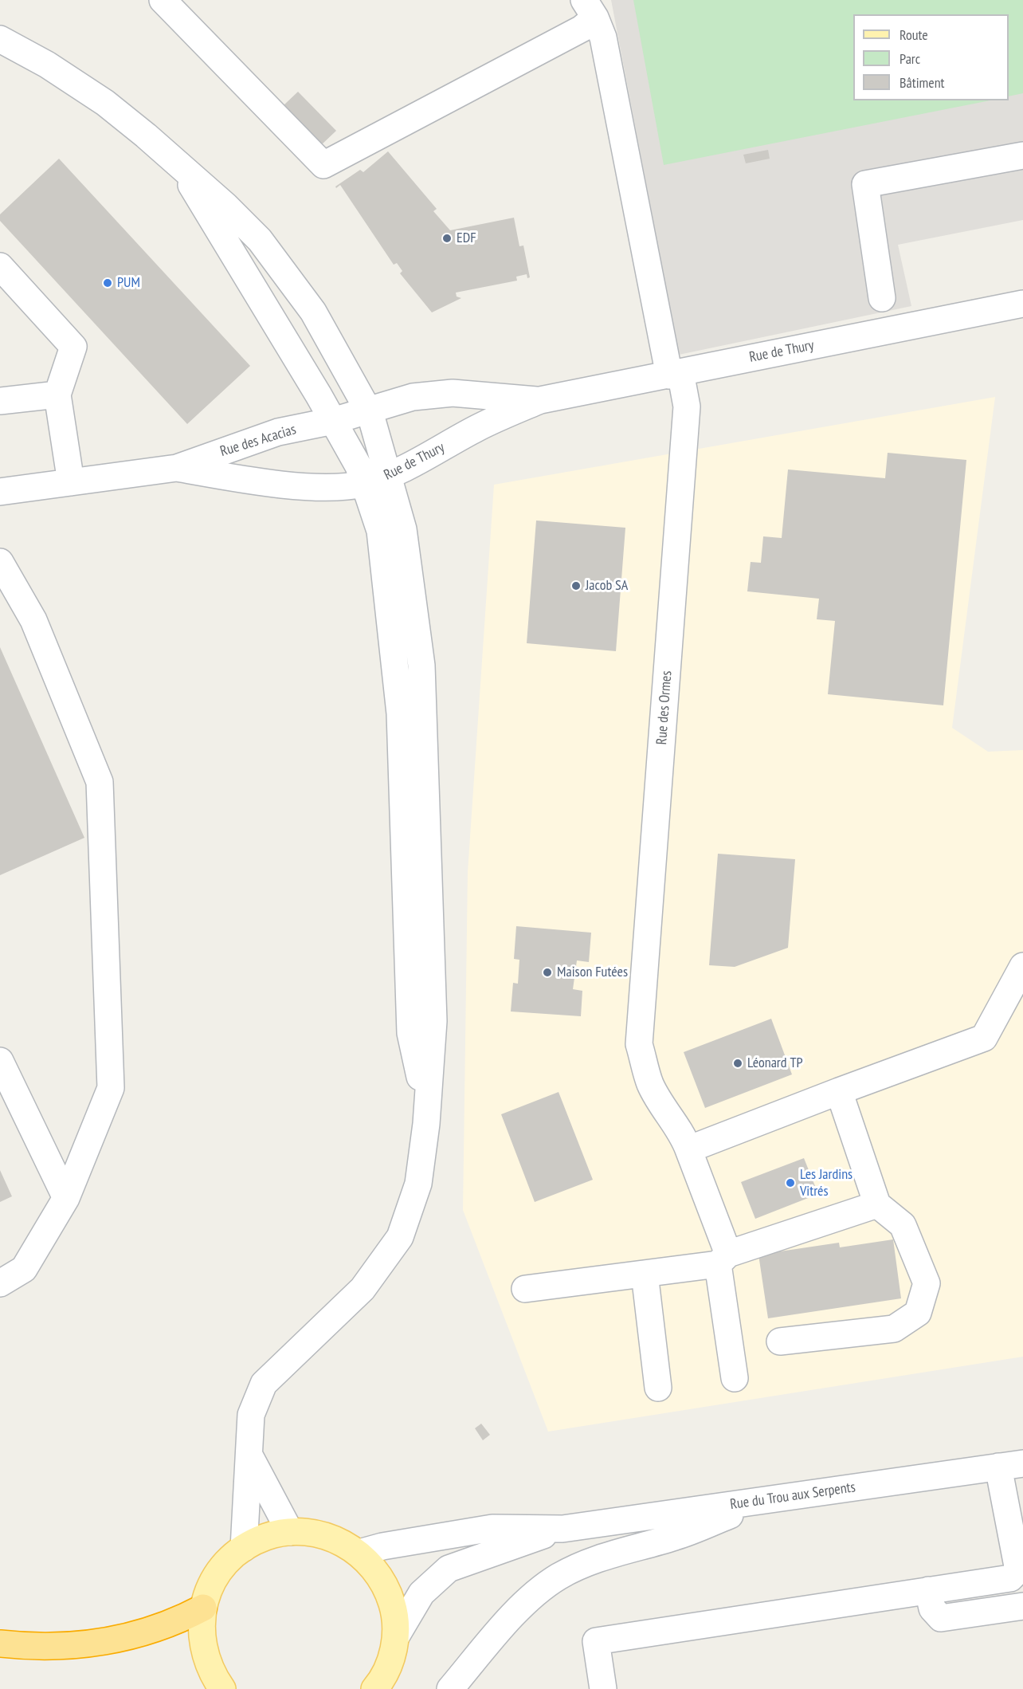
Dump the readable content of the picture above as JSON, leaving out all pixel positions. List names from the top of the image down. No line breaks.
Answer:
{"streets":{"street":["Rue de Thury","Rue des Acacias","Rue des Ormes","Rue du Trou aux Serpents"]},"crossings":[["Rue de Thury","Rue des Acacias"],["Rue de Thury","Rue des Ormes"]],"places":["EDF","PUM","Jacob SA","Maison Futées","Léonard TP","Les Jardins Vitrés"],"legend":["Route","Parc","Bâtiment"]}
